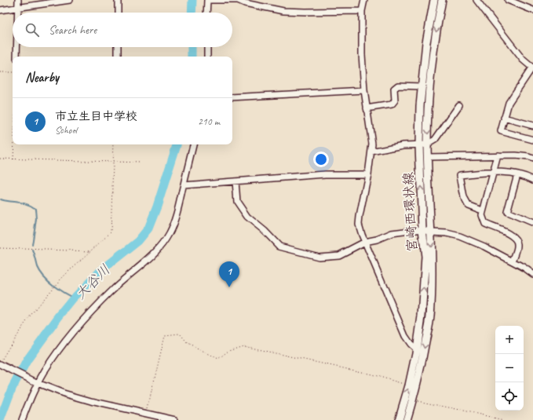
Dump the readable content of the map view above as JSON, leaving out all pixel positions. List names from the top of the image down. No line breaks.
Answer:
{"streets":{"main road":["宮崎西環状線"]},"water":["大谷川"],"page":{"search":"Search here","heading":"Nearby","list":[{"mark":"1","name":"市立生目中学校","note":"School","value":"210 m"}],"pins":"1","map_buttons":["+","−"]}}
